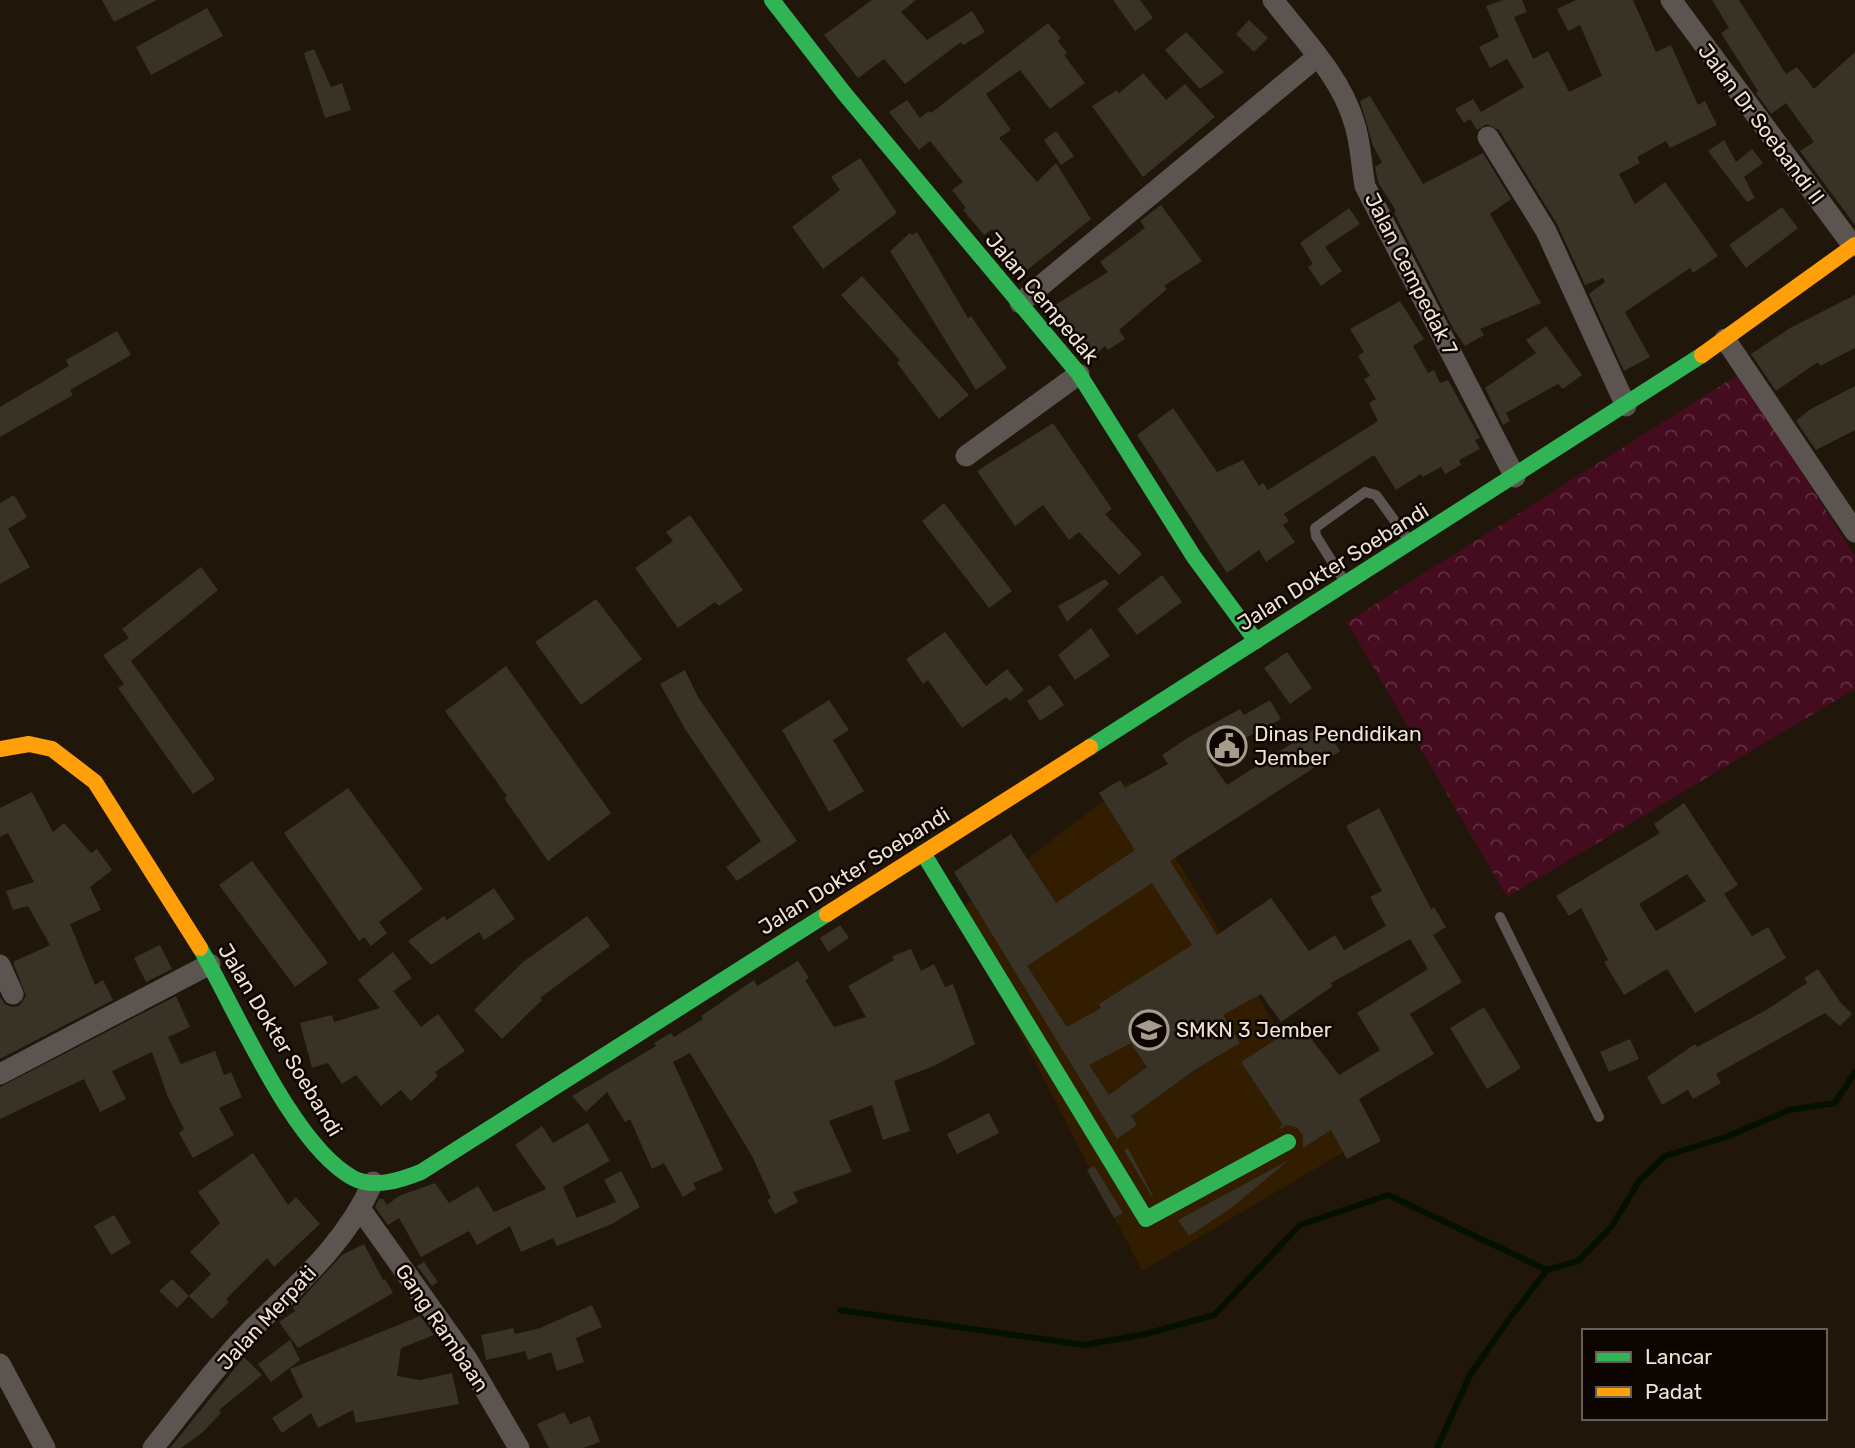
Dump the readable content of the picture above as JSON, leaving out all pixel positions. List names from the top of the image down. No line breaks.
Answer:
{"streets":{"main road":["Jalan Cempedak","Jalan Dokter Soebandi"],"street":["Jalan Dr Soebandi II","Jalan Cempedak 7","Jalan Merpati","Gang Rambaan"]},"crossings":[["Jalan Dr Soebandi II","Jalan Dokter Soebandi"],["Jalan Cempedak 7","Jalan Dokter Soebandi"],["Jalan Cempedak","Jalan Dokter Soebandi"],["Jalan Dokter Soebandi","Jalan Merpati"],["Jalan Merpati","Gang Rambaan"]],"places":{"public building":["Dinas Pendidikan Jember"],"school or university":["SMKN 3 Jember"]},"legend":["Lancar","Padat"]}
